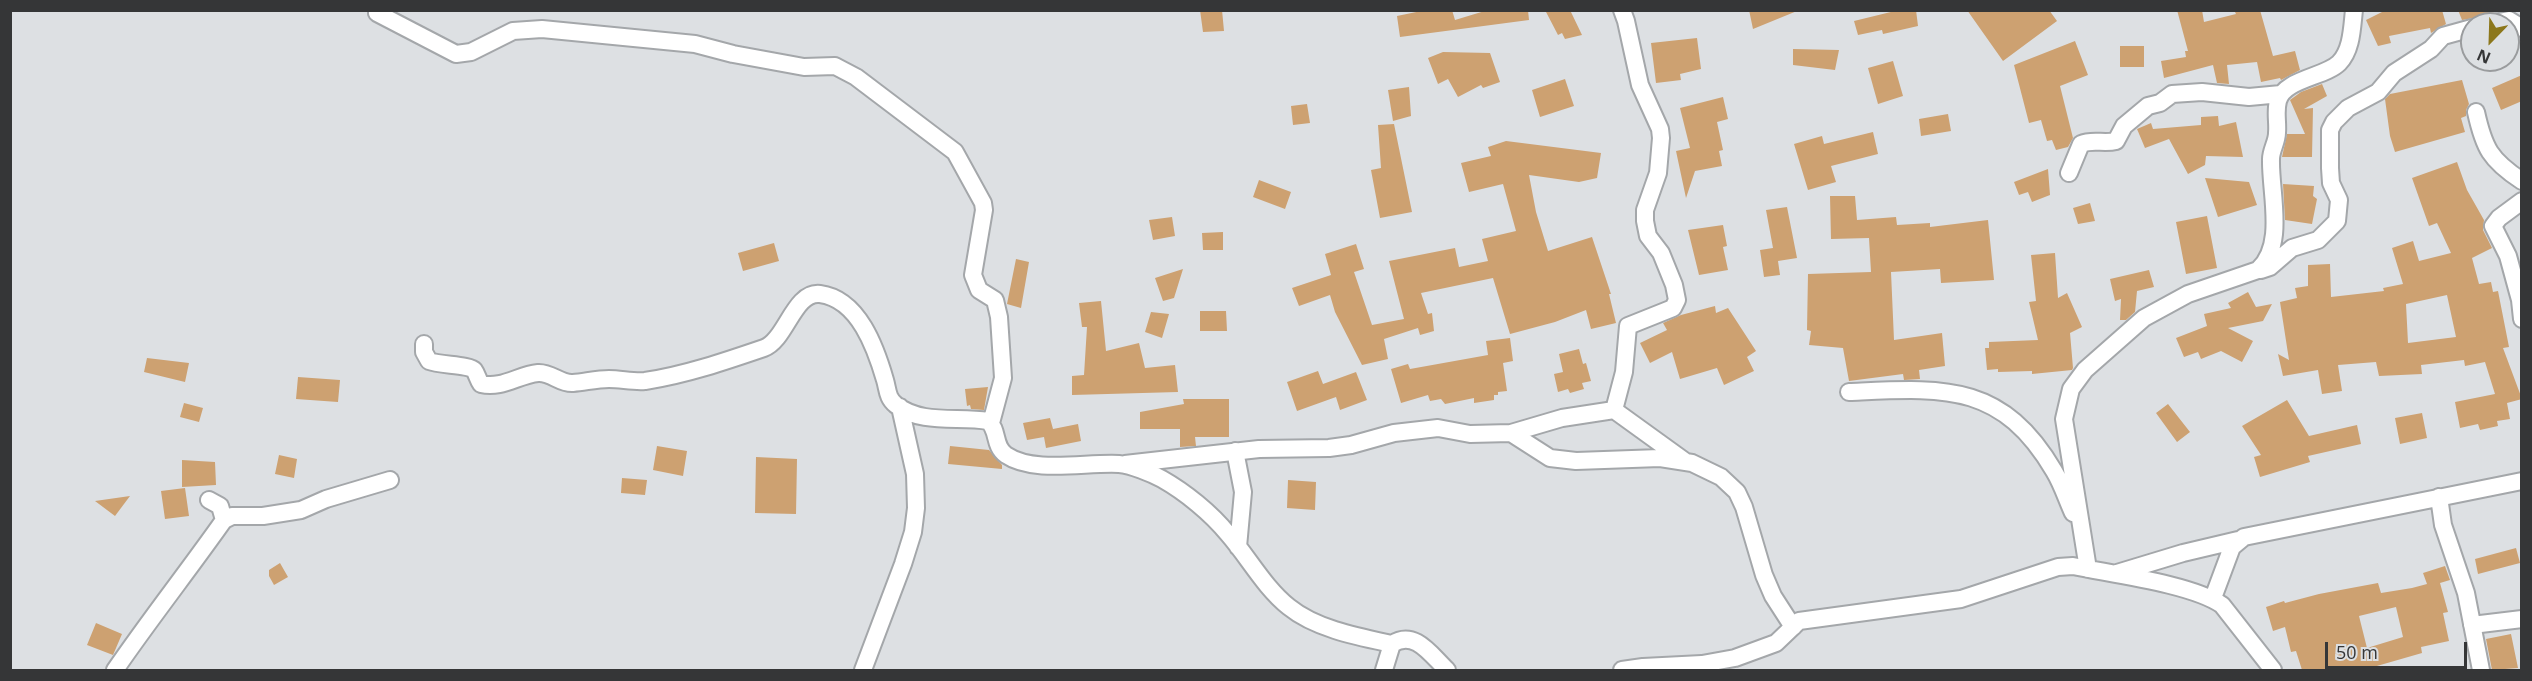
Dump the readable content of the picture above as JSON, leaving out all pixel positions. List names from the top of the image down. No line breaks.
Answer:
{"scale_bar":"50 m","north":"bottom left"}
